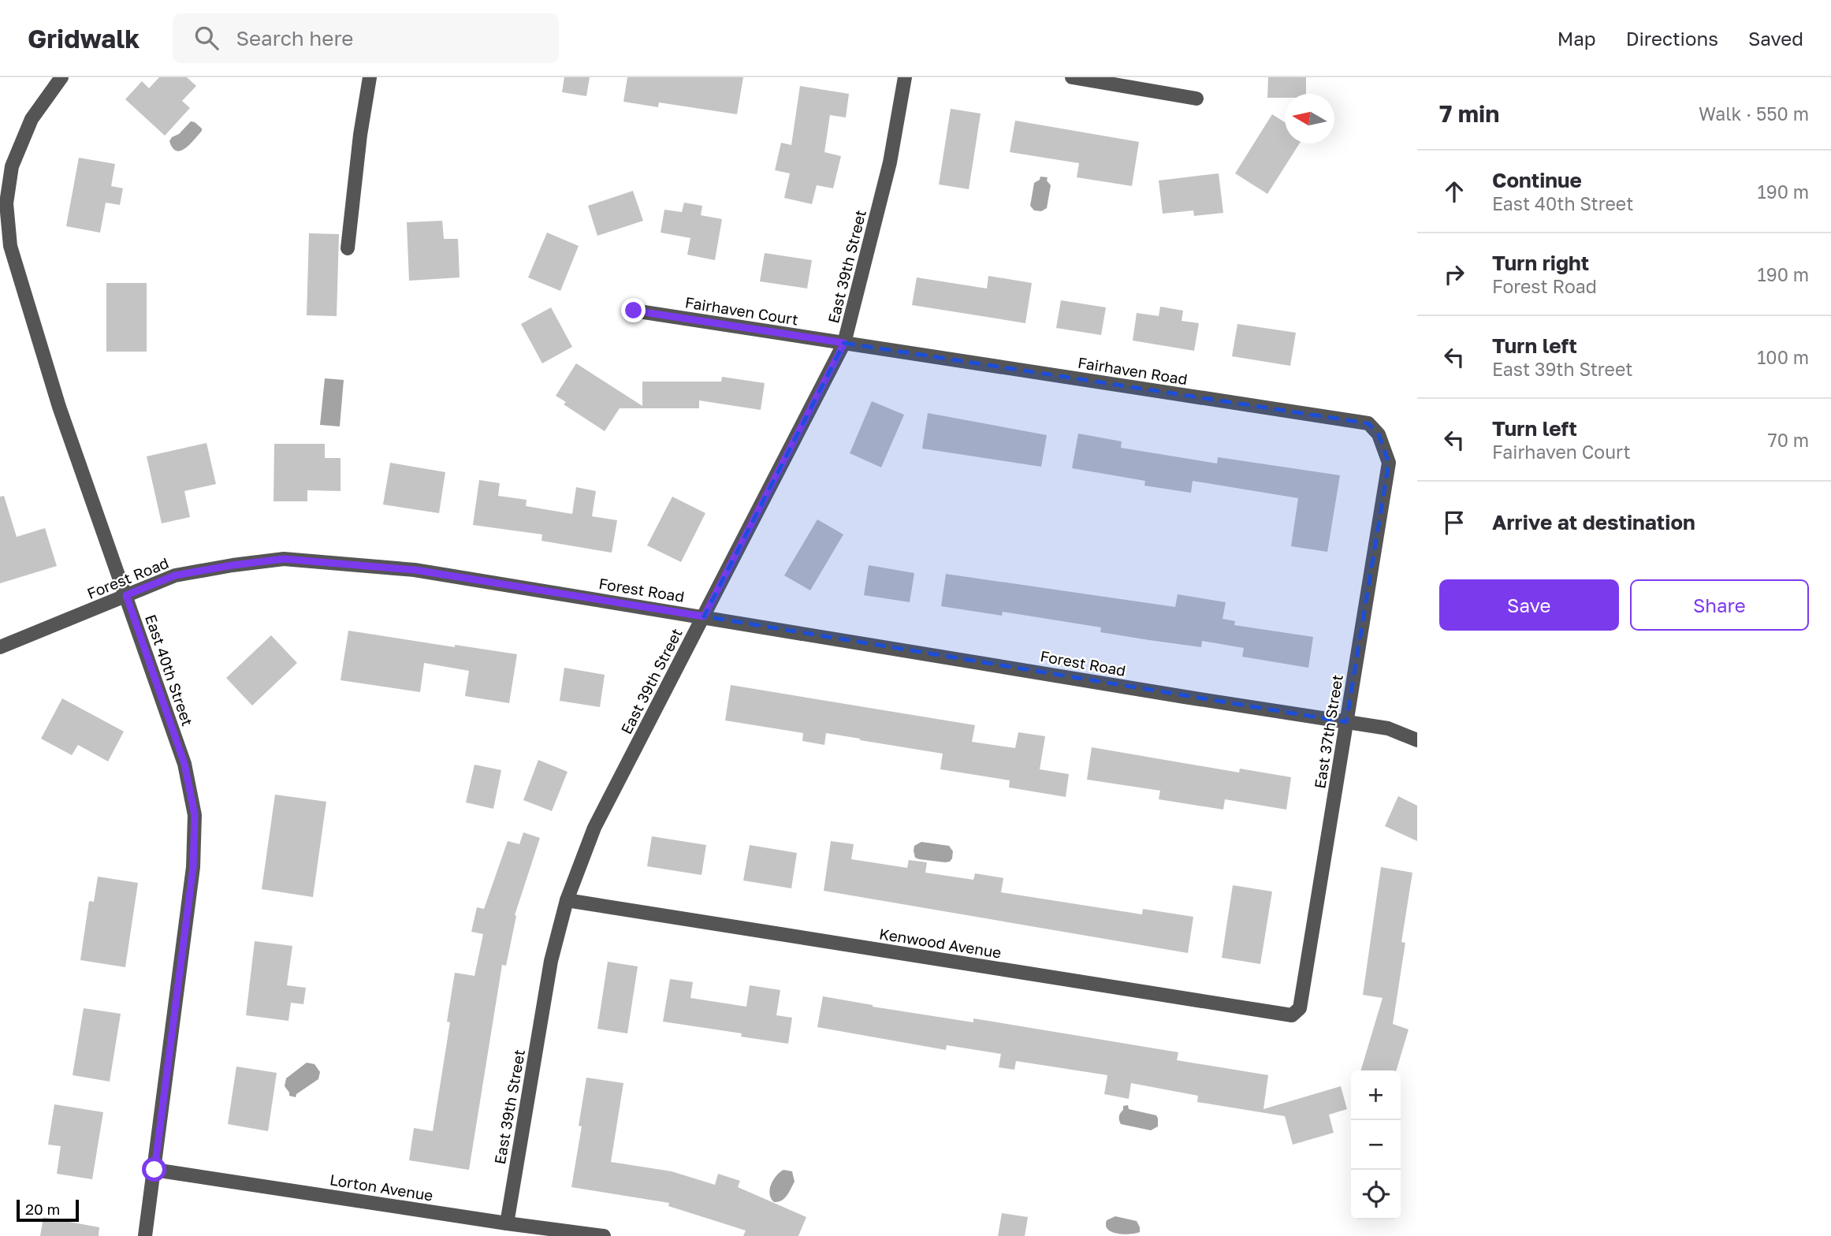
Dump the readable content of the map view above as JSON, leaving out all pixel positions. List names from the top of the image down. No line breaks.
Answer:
{"streets":{"street":["East 39th Street","Fairhaven Court","Fairhaven Road","Forest Road","East 40th Street","East 37th Street","Kenwood Avenue","Lorton Avenue"]},"crossings":[["East 39th Street","Fairhaven Court"],["East 39th Street","Fairhaven Road"],["East 39th Street","Forest Road"],["East 39th Street","Kenwood Avenue"],["East 39th Street","Lorton Avenue"],["Fairhaven Court","Fairhaven Road"],["Fairhaven Road","East 37th Street"],["Forest Road","East 40th Street"],["Forest Road","East 37th Street"],["East 40th Street","Lorton Avenue"],["East 37th Street","Kenwood Avenue"]],"scale_bar":"20 m","north":"left","page":{"header":"Gridwalk","search":"Search here","nav":["Map","Directions","Saved"],"heading":["7 min","Walk · 550 m"],"list":[["Continue","East 40th Street","190 m"],["Turn right","Forest Road","190 m"],["Turn left","East 39th Street","100 m"],["Turn left","Fairhaven Court","70 m"],"Arrive at destination"],"buttons":["Save","Share"],"map_buttons":["+","−"],"scale":"20 m"}}
